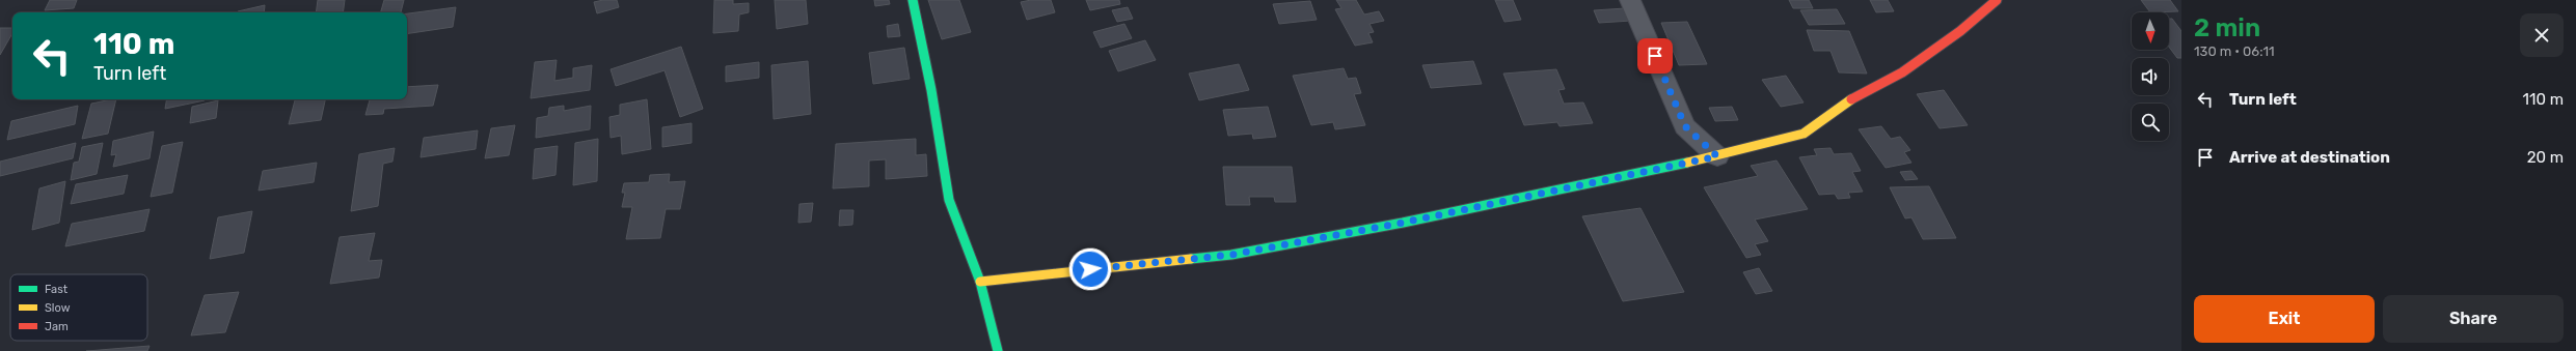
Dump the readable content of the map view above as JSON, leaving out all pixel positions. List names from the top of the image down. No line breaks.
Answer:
{"legend":["Fast","Slow","Jam"],"north":"bottom","page":{"heading":["2 min","130 m · 06:11"],"turn":["110 m","Turn left"],"list":[{"name":"Turn left","value":"110 m"},{"name":"Arrive at destination","value":"20 m"}],"buttons":["Exit","Share"]}}
